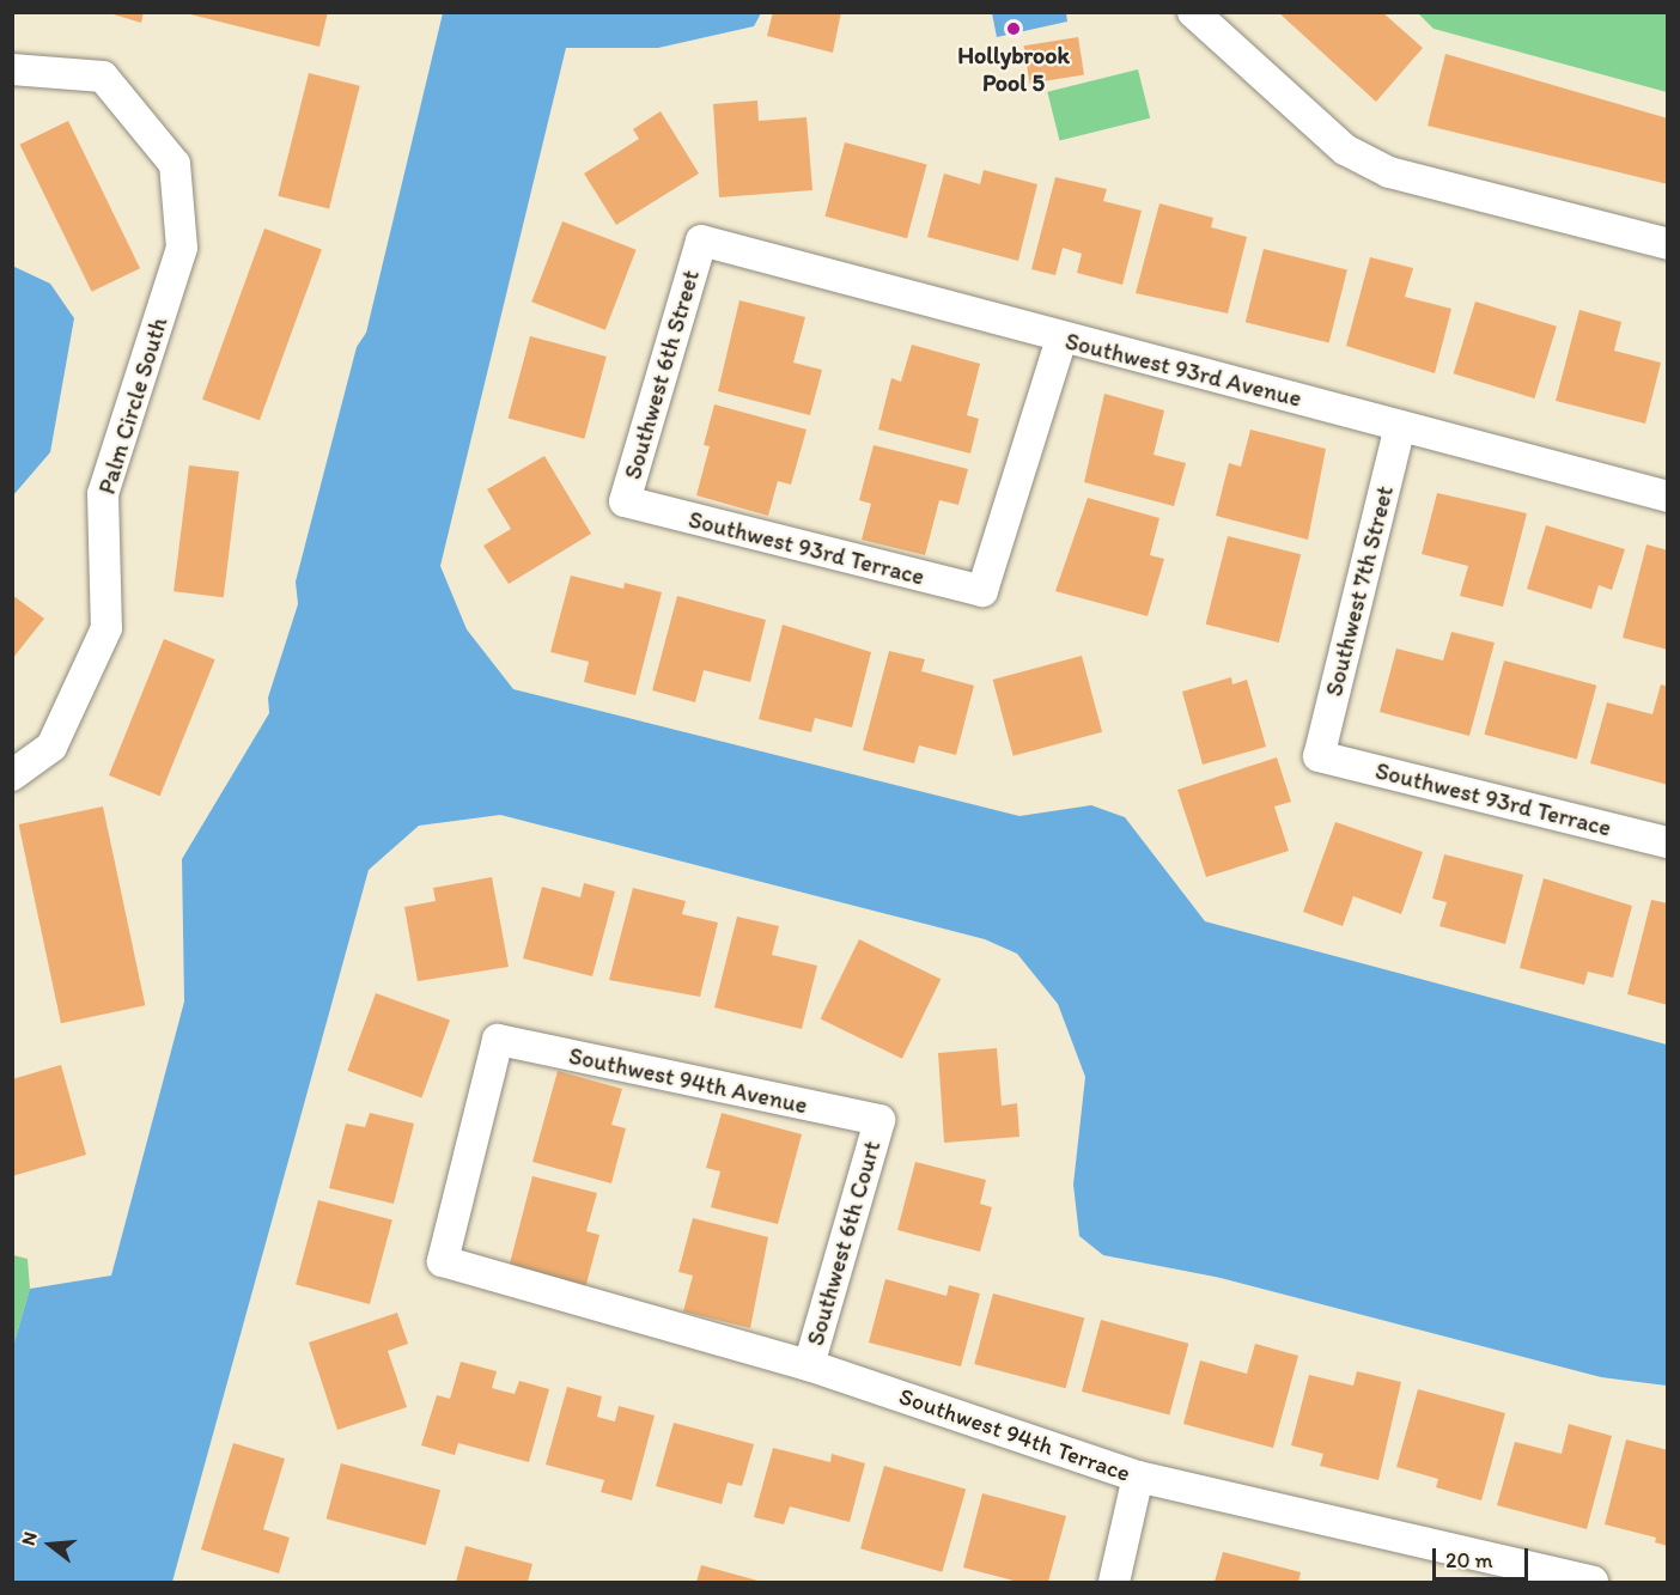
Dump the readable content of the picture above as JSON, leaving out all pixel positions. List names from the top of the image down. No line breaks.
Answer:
{"streets":{"street":["Southwest 93rd Avenue","Southwest 6th Street","Palm Circle South","Southwest 93rd Terrace","Southwest 7th Street","Southwest 94th Avenue","Southwest 6th Court","Southwest 94th Terrace"]},"crossings":[["Southwest 93rd Avenue","Southwest 6th Street"],["Southwest 93rd Avenue","Southwest 93rd Terrace"],["Southwest 93rd Avenue","Southwest 7th Street"],["Southwest 6th Street","Southwest 93rd Terrace"],["Southwest 93rd Terrace","Southwest 7th Street"],["Southwest 94th Avenue","Southwest 6th Court"],["Southwest 94th Avenue","Southwest 94th Terrace"],["Southwest 6th Court","Southwest 94th Terrace"]],"places":["Hollybrook Pool 5"],"scale_bar":"20 m","north":"left"}
